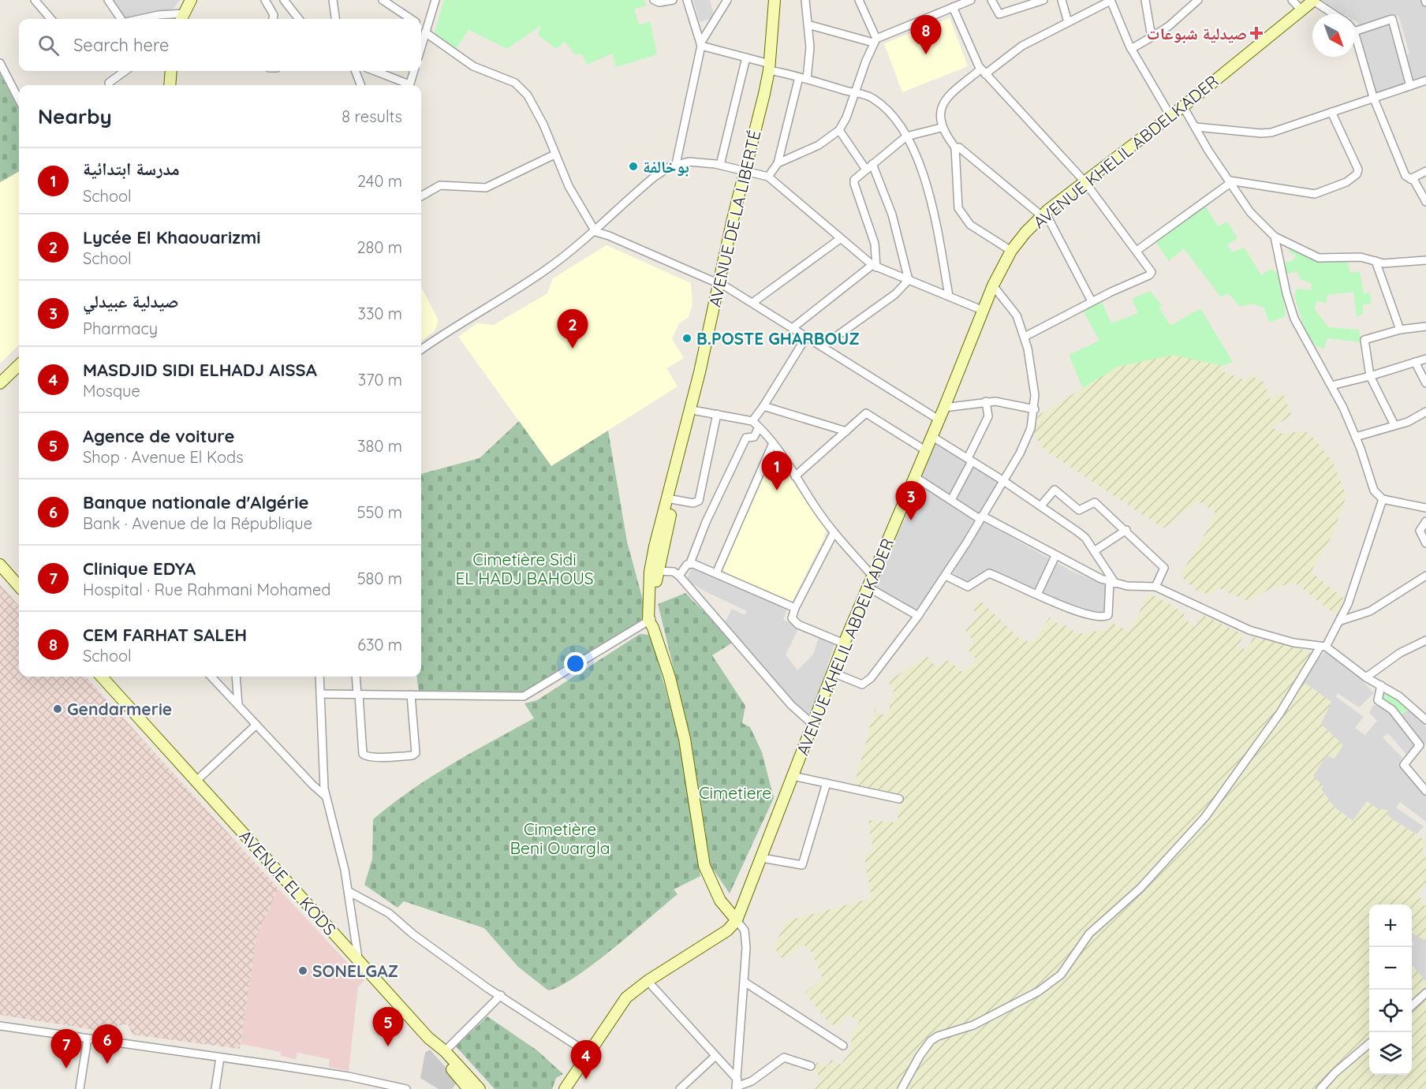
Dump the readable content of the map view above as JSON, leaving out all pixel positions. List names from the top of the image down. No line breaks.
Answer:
{"streets":{"street":["AVENUE KHELIL ABDELKADER","AVENUE DE LA LIBERTÉ","AVENUE EL KODS"]},"crossings":[["AVENUE KHELIL ABDELKADER","AVENUE DE LA LIBERTÉ"]],"parks":["Cimetière Sidi EL HADJ BAHOUS","Cimetiere","Cimetière Beni Ouargla"],"places":{"health":["صيدلية شبوعات"],"other":["بوخالفة","B.POSTE GHARBOUZ","Gendarmerie","SONELGAZ"]},"north":"bottom right","page":{"pins":["8","2","1","3","5","6","7","4"],"search":"Search here","heading":["Nearby","8 results"],"list":[{"mark":"1","name":"مدرسة ابتدائية","note":"School","value":"240 m"},{"mark":"2","name":"Lycée El Khaouarizmi","note":"School","value":"280 m"},{"mark":"3","name":"صيدلية عبيدلي","note":"Pharmacy","value":"330 m"},{"mark":"4","name":"MASDJID SIDI ELHADJ AISSA","note":"Mosque","value":"370 m"},{"mark":"5","name":"Agence de voiture","note":"Shop · Avenue El Kods","value":"380 m"},{"mark":"6","name":"Banque nationale d'Algérie","note":"Bank · Avenue de la République","value":"550 m"},{"mark":"7","name":"Clinique EDYA","note":"Hospital · Rue Rahmani Mohamed","value":"580 m"},{"mark":"8","name":"CEM FARHAT SALEH","note":"School","value":"630 m"}],"map_buttons":["+","−"]}}
